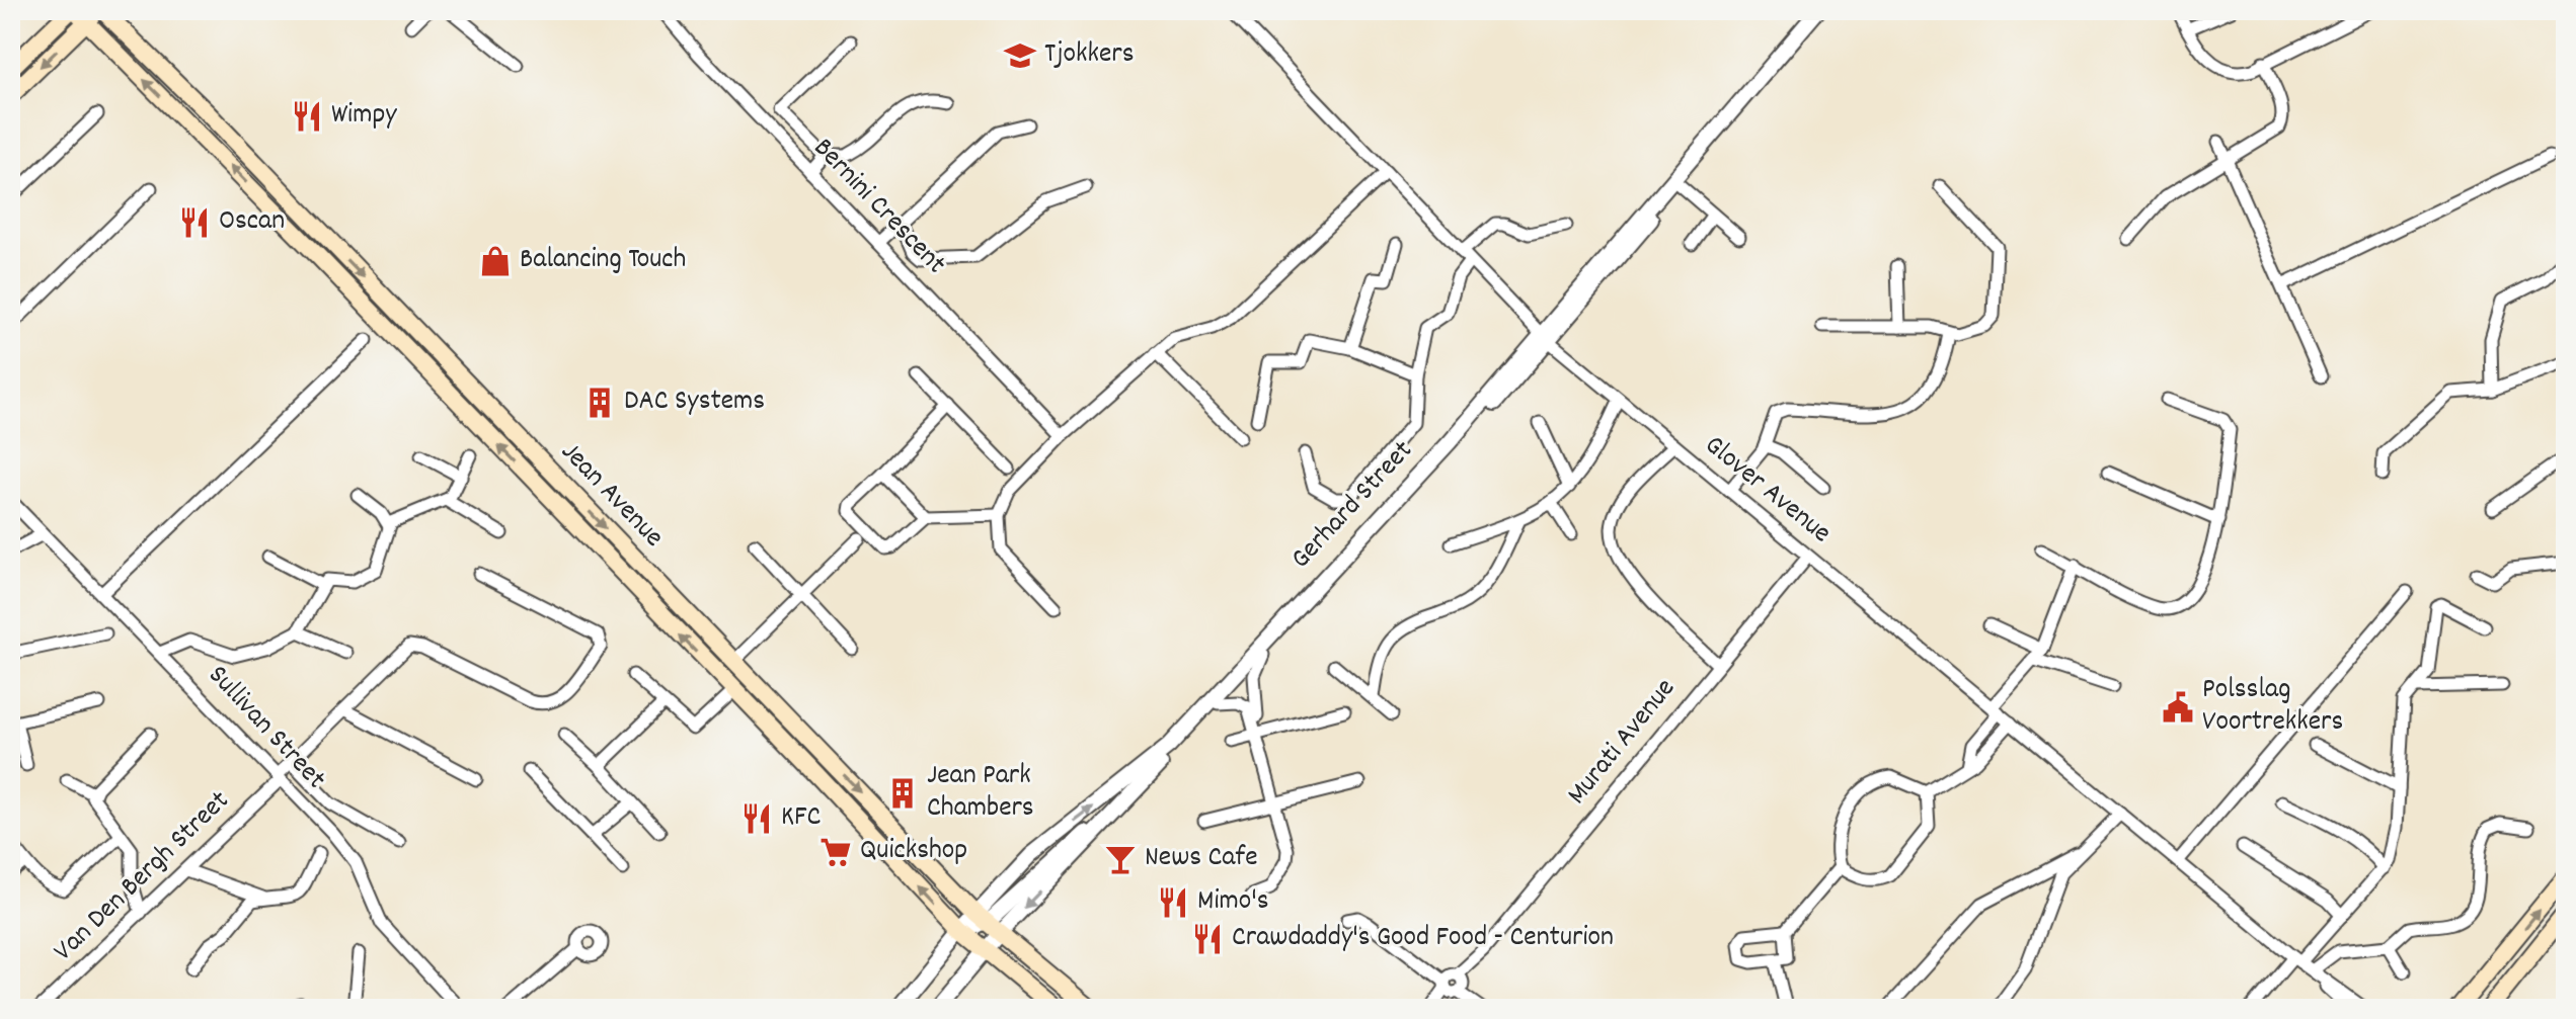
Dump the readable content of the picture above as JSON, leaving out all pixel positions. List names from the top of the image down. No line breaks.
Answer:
{"streets":{"main road":["Jean Avenue"],"street":["Bernini Crescent","Glover Avenue","Gerhard Street","Sullivan Street","Murati Avenue","Van Den Bergh Street"]},"crossings":[["Glover Avenue","Gerhard Street"],["Glover Avenue","Murati Avenue"],["Jean Avenue","Gerhard Street"],["Sullivan Street","Van Den Bergh Street"]],"places":{"school or university":["Tjokkers"],"restaurant":["Wimpy","Oscan","KFC","Mimo's","Crawdaddy's Good Food - Centurion"],"shop":["Balancing Touch"],"building":["DAC Systems","Jean Park Chambers"],"public building":["Polsslag Voortrekkers"],"supermarket":["Quickshop"],"bar":["News Cafe"]}}
